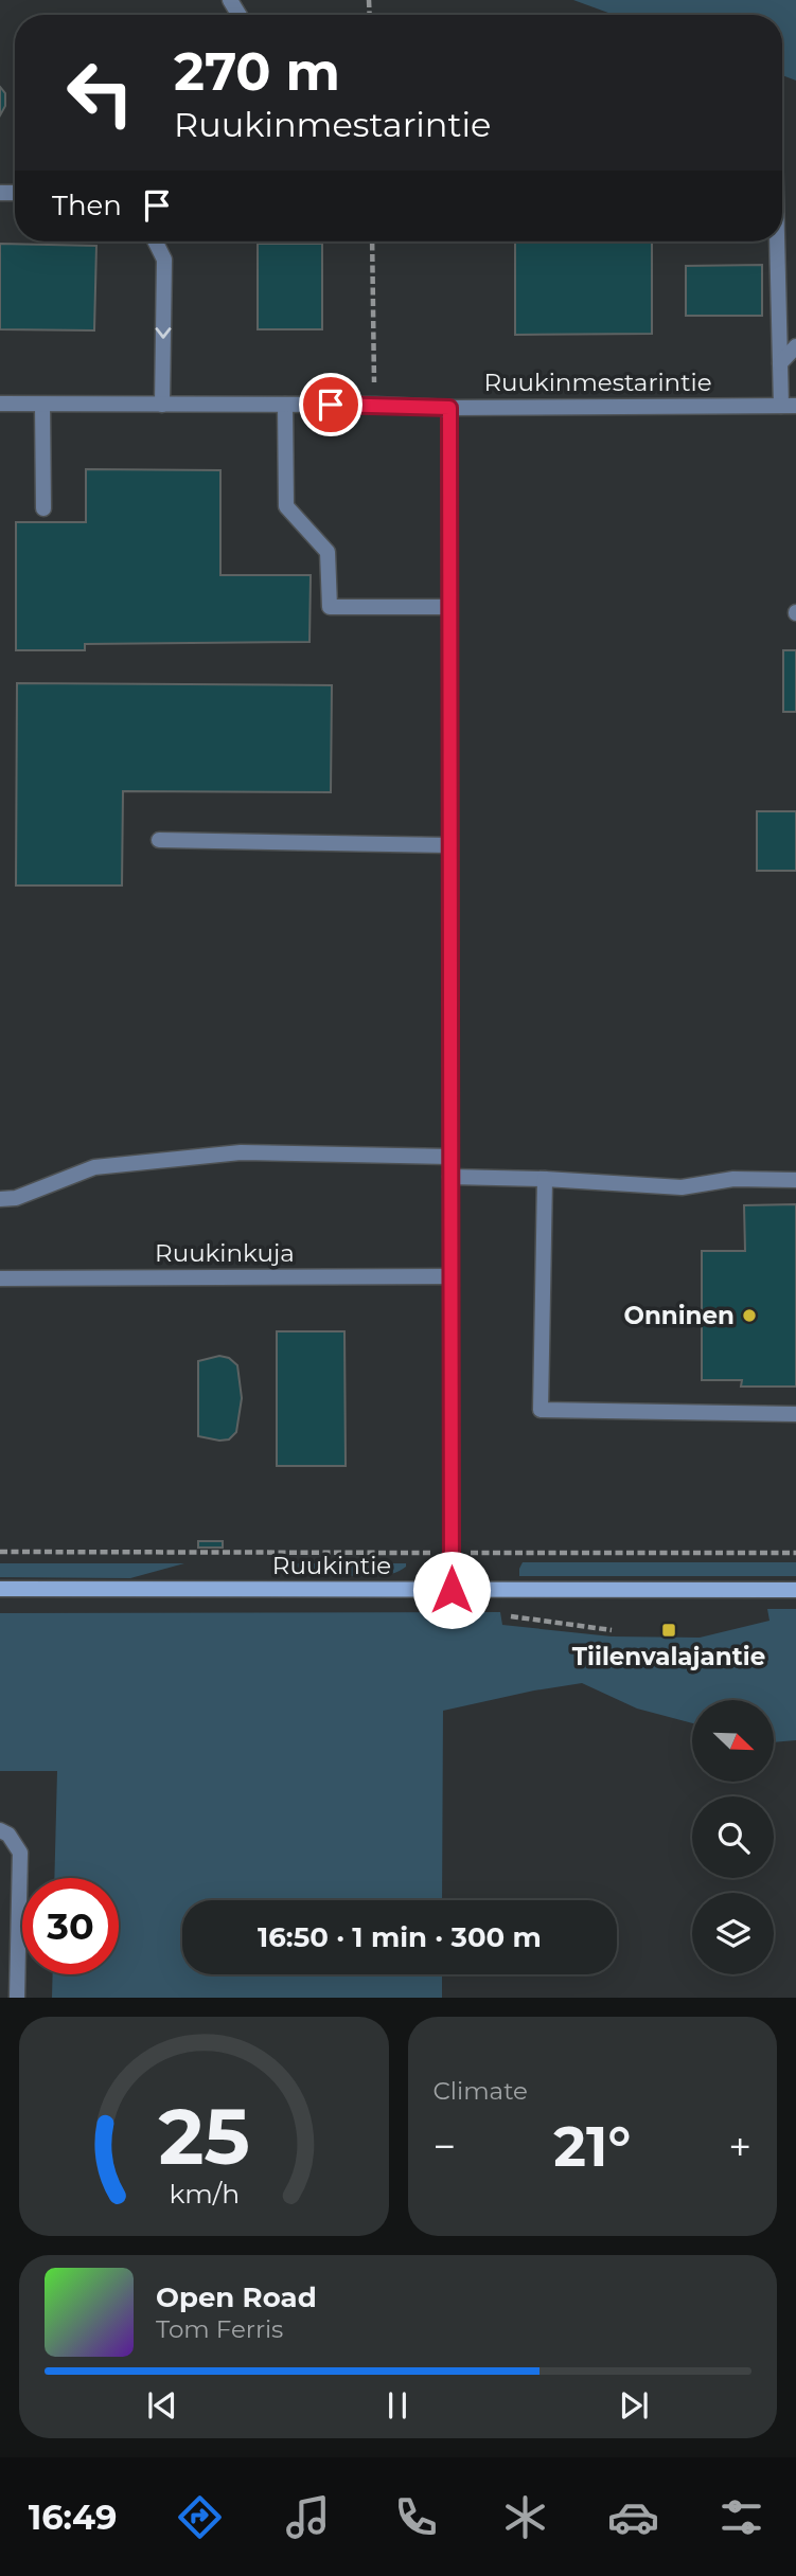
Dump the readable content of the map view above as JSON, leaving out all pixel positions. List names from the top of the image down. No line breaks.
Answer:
{"streets":{"street":["Ruukinmestarintie","Ruukinkuja","Ruukintie"]},"places":{"other":["Onninen"],"transit":["Tiilenvalajantie"]},"north":"bottom right","page":{"turn":["270 m","Ruukinmestarintie"],"then":"Then","limit":"30","trip":"16:50 · 1 min · 300 m","tile":"Climate","heat":["−","21°","+"],"song":["Open Road","Tom Ferris"],"tabs":"16:49","gauge":["25","km/h"]}}
